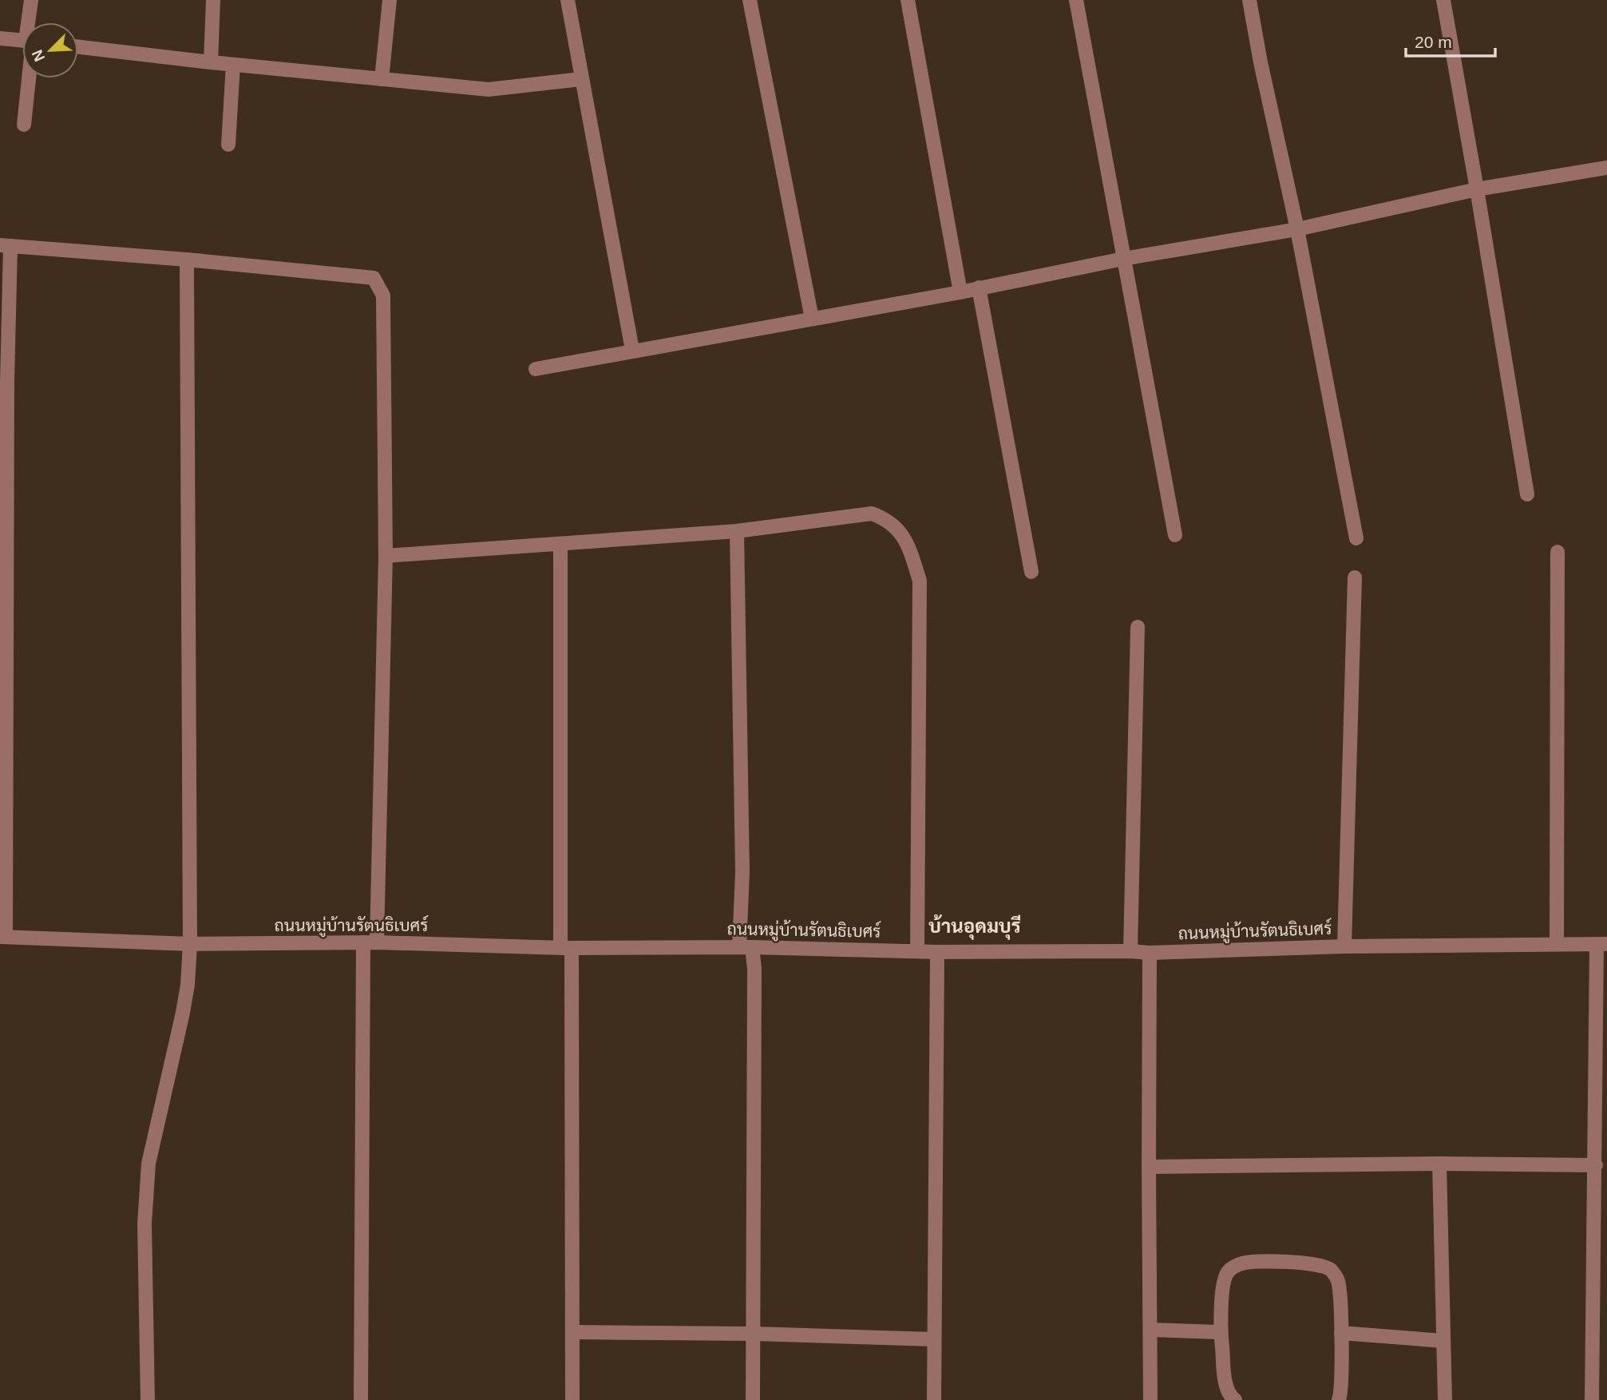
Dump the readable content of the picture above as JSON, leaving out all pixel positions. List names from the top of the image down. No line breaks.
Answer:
{"streets":{"street":["ถนนหมู่บ้านรัตนธิเบศร์"]},"districts":["บ้านอุดมบุรี"],"scale_bar":"20 m","north":"bottom left"}
